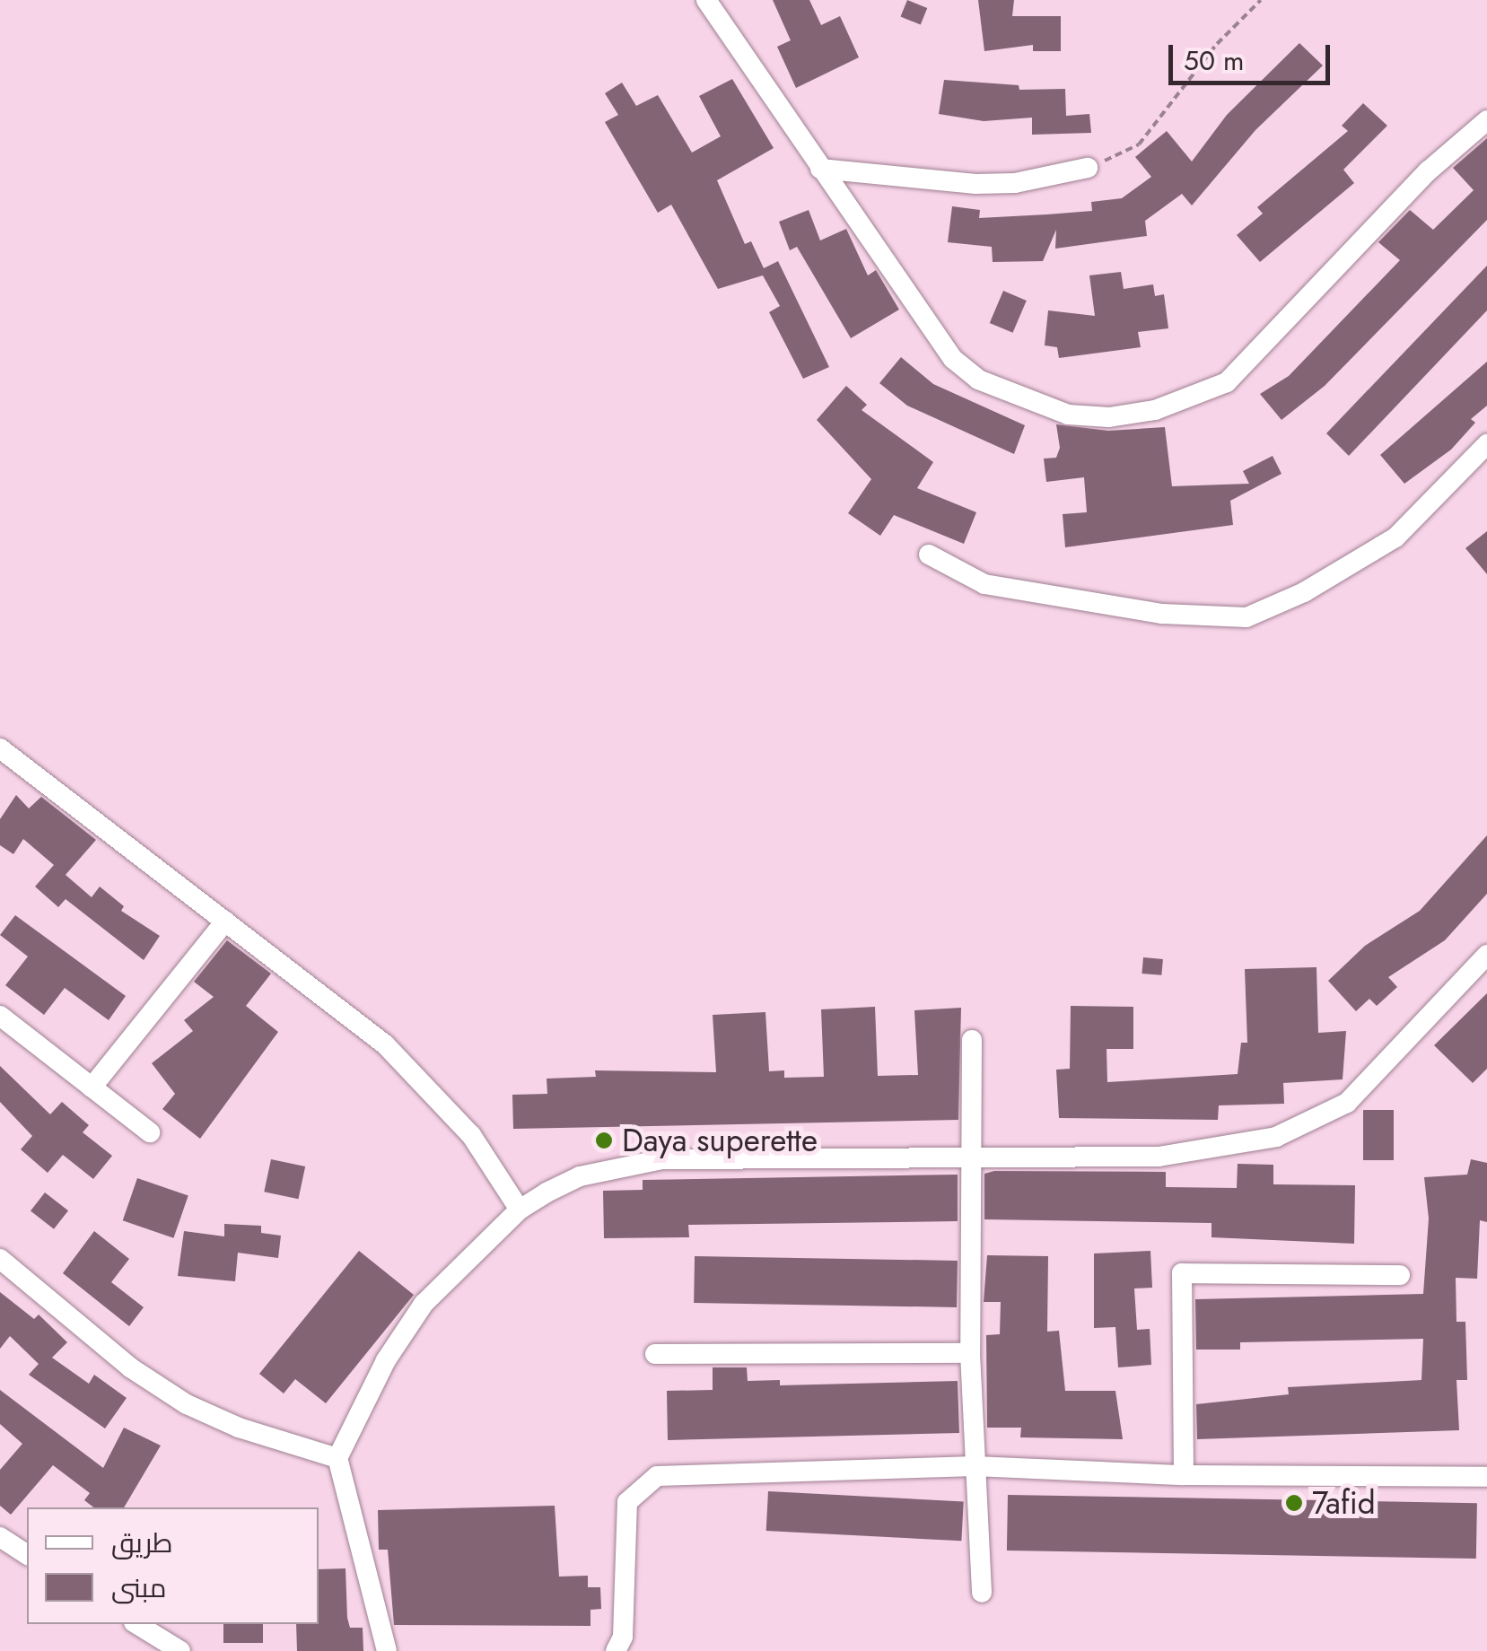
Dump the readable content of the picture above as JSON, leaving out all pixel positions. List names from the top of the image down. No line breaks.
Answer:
{"places":["Daya superette","7afid"],"legend":["طريق","مبنى"],"scale_bar":"50 m"}
